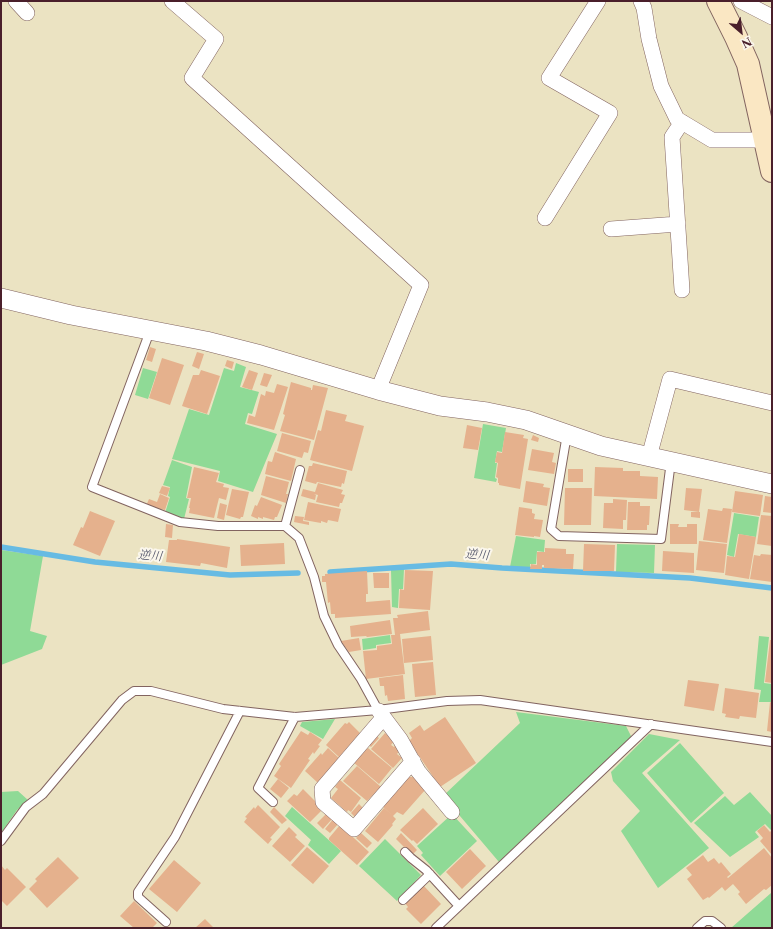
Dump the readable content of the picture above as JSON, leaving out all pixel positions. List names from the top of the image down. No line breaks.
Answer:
{"water":["逆川"],"north":"bottom right"}
